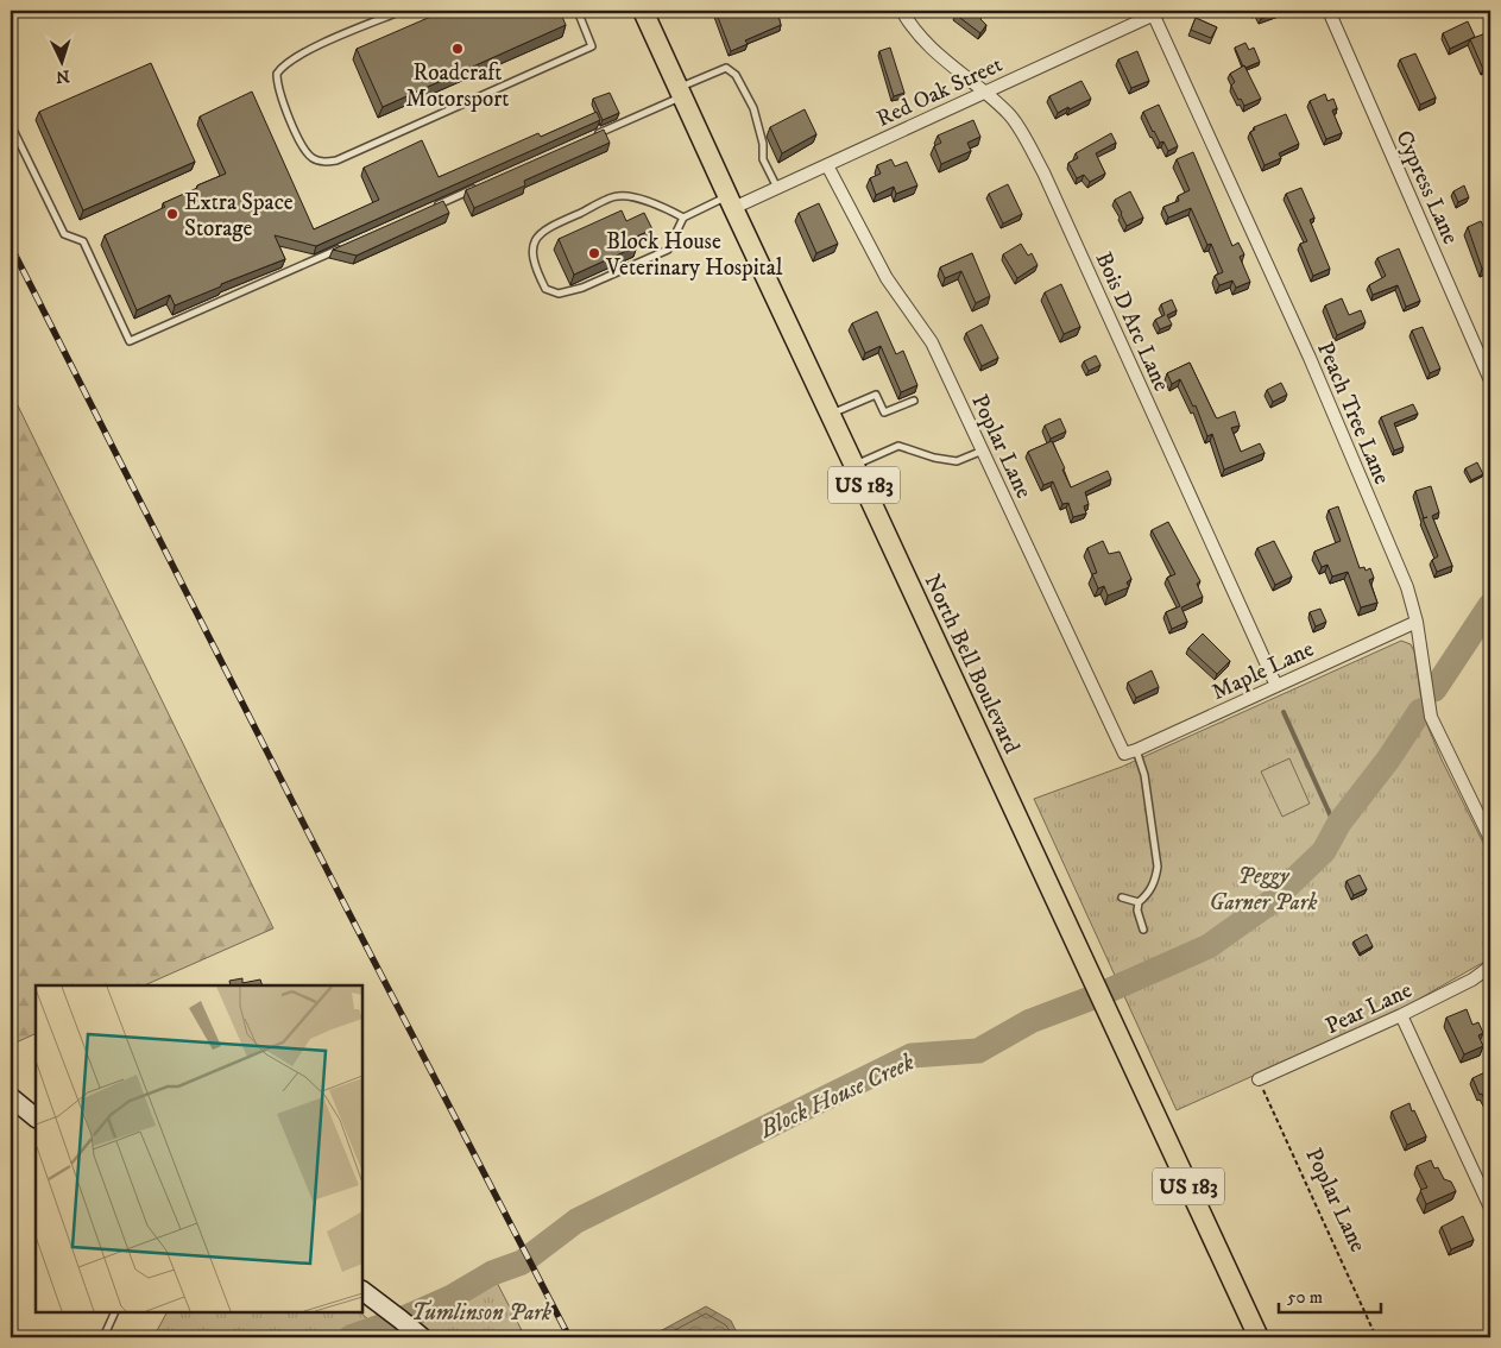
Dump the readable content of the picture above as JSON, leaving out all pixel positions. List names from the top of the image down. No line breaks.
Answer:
{"streets":{"main road":["US 183","North Bell Boulevard"],"street":["Red Oak Street","Cypress Lane","Bois D Arc Lane","Peach Tree Lane","Poplar Lane","Maple Lane","Pear Lane"]},"crossings":[["Red Oak Street","Bois D Arc Lane"],["Red Oak Street","Peach Tree Lane"],["Red Oak Street","Poplar Lane"],["Red Oak Street","North Bell Boulevard"],["Bois D Arc Lane","Maple Lane"],["Peach Tree Lane","Maple Lane"],["Poplar Lane","Maple Lane"],["Poplar Lane","Pear Lane"]],"water":["Block House Creek"],"parks":["Peggy Garner Park","Tumlinson Park"],"places":["Roadcraft Motorsport","Extra Space Storage","Block House Veterinary Hospital"],"scale_bar":"50 m","north":"bottom"}
